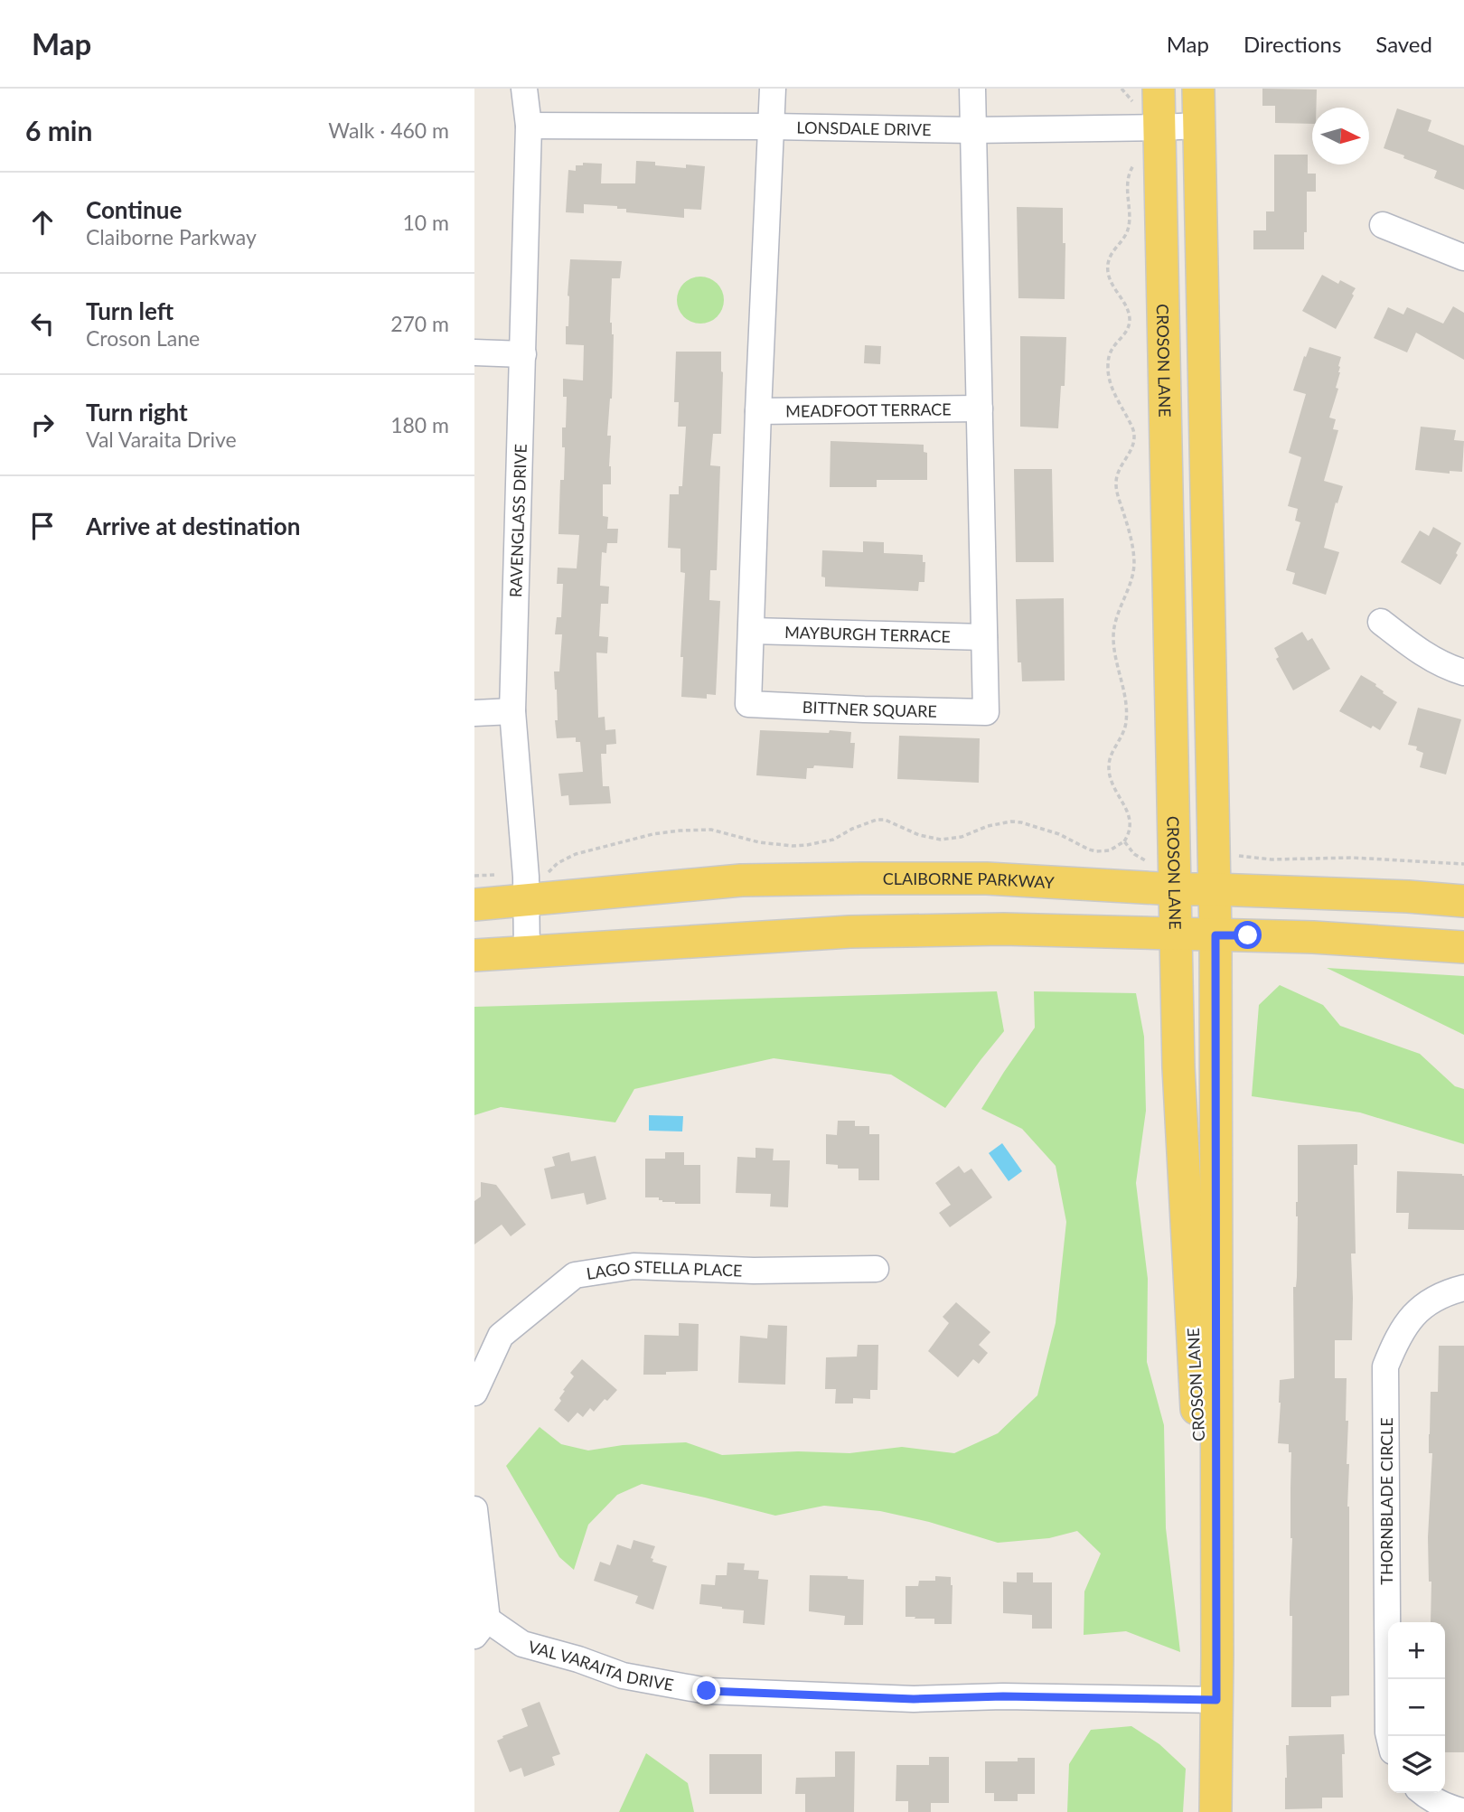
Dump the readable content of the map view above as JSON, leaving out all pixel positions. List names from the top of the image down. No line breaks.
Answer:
{"streets":{"main road":["CROSON LANE","CLAIBORNE PARKWAY"],"street":["LONSDALE DRIVE","MEADFOOT TERRACE","RAVENGLASS DRIVE","MAYBURGH TERRACE","BITTNER SQUARE","LAGO STELLA PLACE","THORNBLADE CIRCLE","VAL VARAITA DRIVE"]},"crossings":[["LONSDALE DRIVE","CROSON LANE"],["LONSDALE DRIVE","RAVENGLASS DRIVE"],["LONSDALE DRIVE","BITTNER SQUARE"],["CROSON LANE","CLAIBORNE PARKWAY"],["CROSON LANE","VAL VARAITA DRIVE"],["MEADFOOT TERRACE","BITTNER SQUARE"],["RAVENGLASS DRIVE","CLAIBORNE PARKWAY"],["MAYBURGH TERRACE","BITTNER SQUARE"]],"north":"right","page":{"header":"Map","nav":["Map","Directions","Saved"],"heading":["6 min","Walk · 460 m"],"list":[["Continue","Claiborne Parkway","10 m"],["Turn left","Croson Lane","270 m"],["Turn right","Val Varaita Drive","180 m"],"Arrive at destination"],"map_buttons":["+","−"]}}
